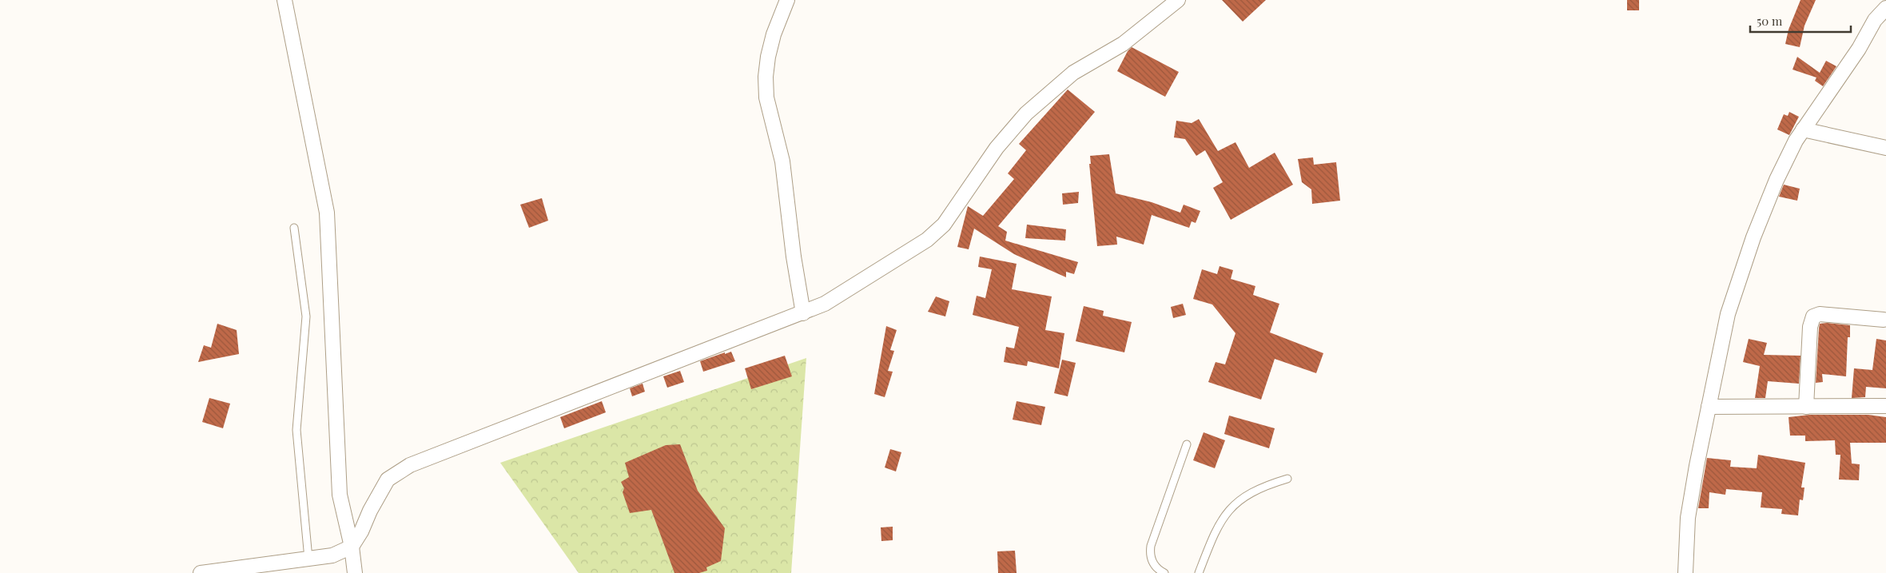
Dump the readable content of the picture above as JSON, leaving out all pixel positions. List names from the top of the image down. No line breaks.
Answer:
{"scale_bar":"50 m"}
